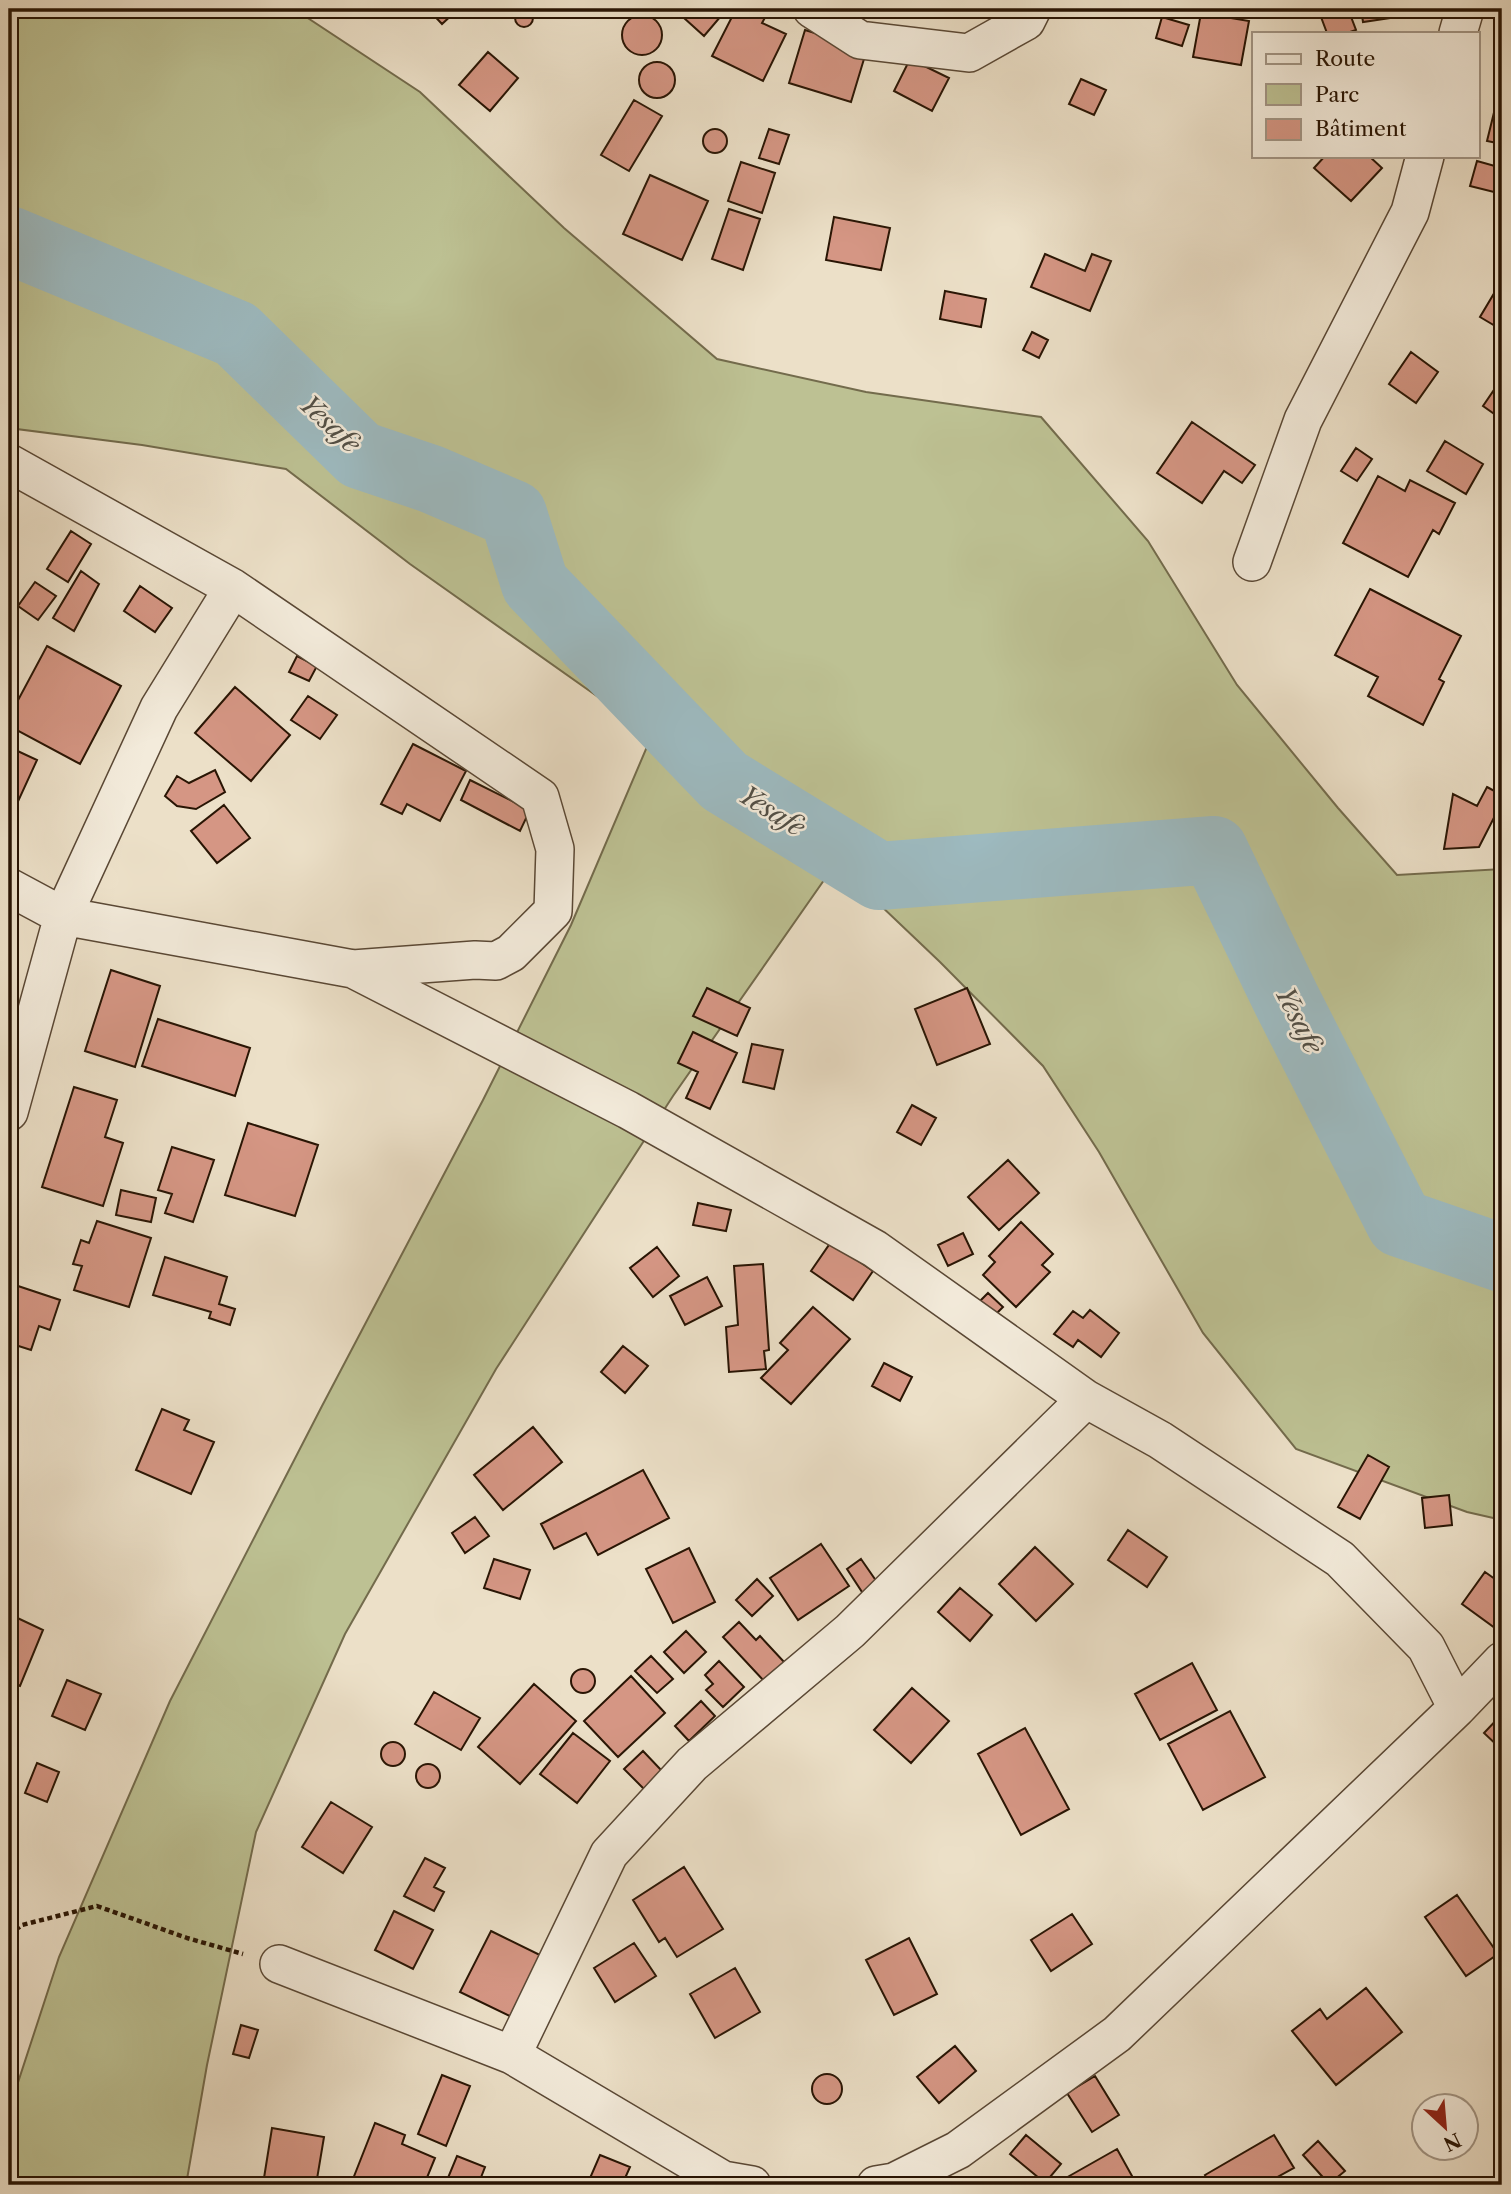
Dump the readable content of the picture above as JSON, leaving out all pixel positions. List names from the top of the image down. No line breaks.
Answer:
{"water":["Yesafe"],"legend":["Route","Parc","Bâtiment"],"north":"bottom right"}
